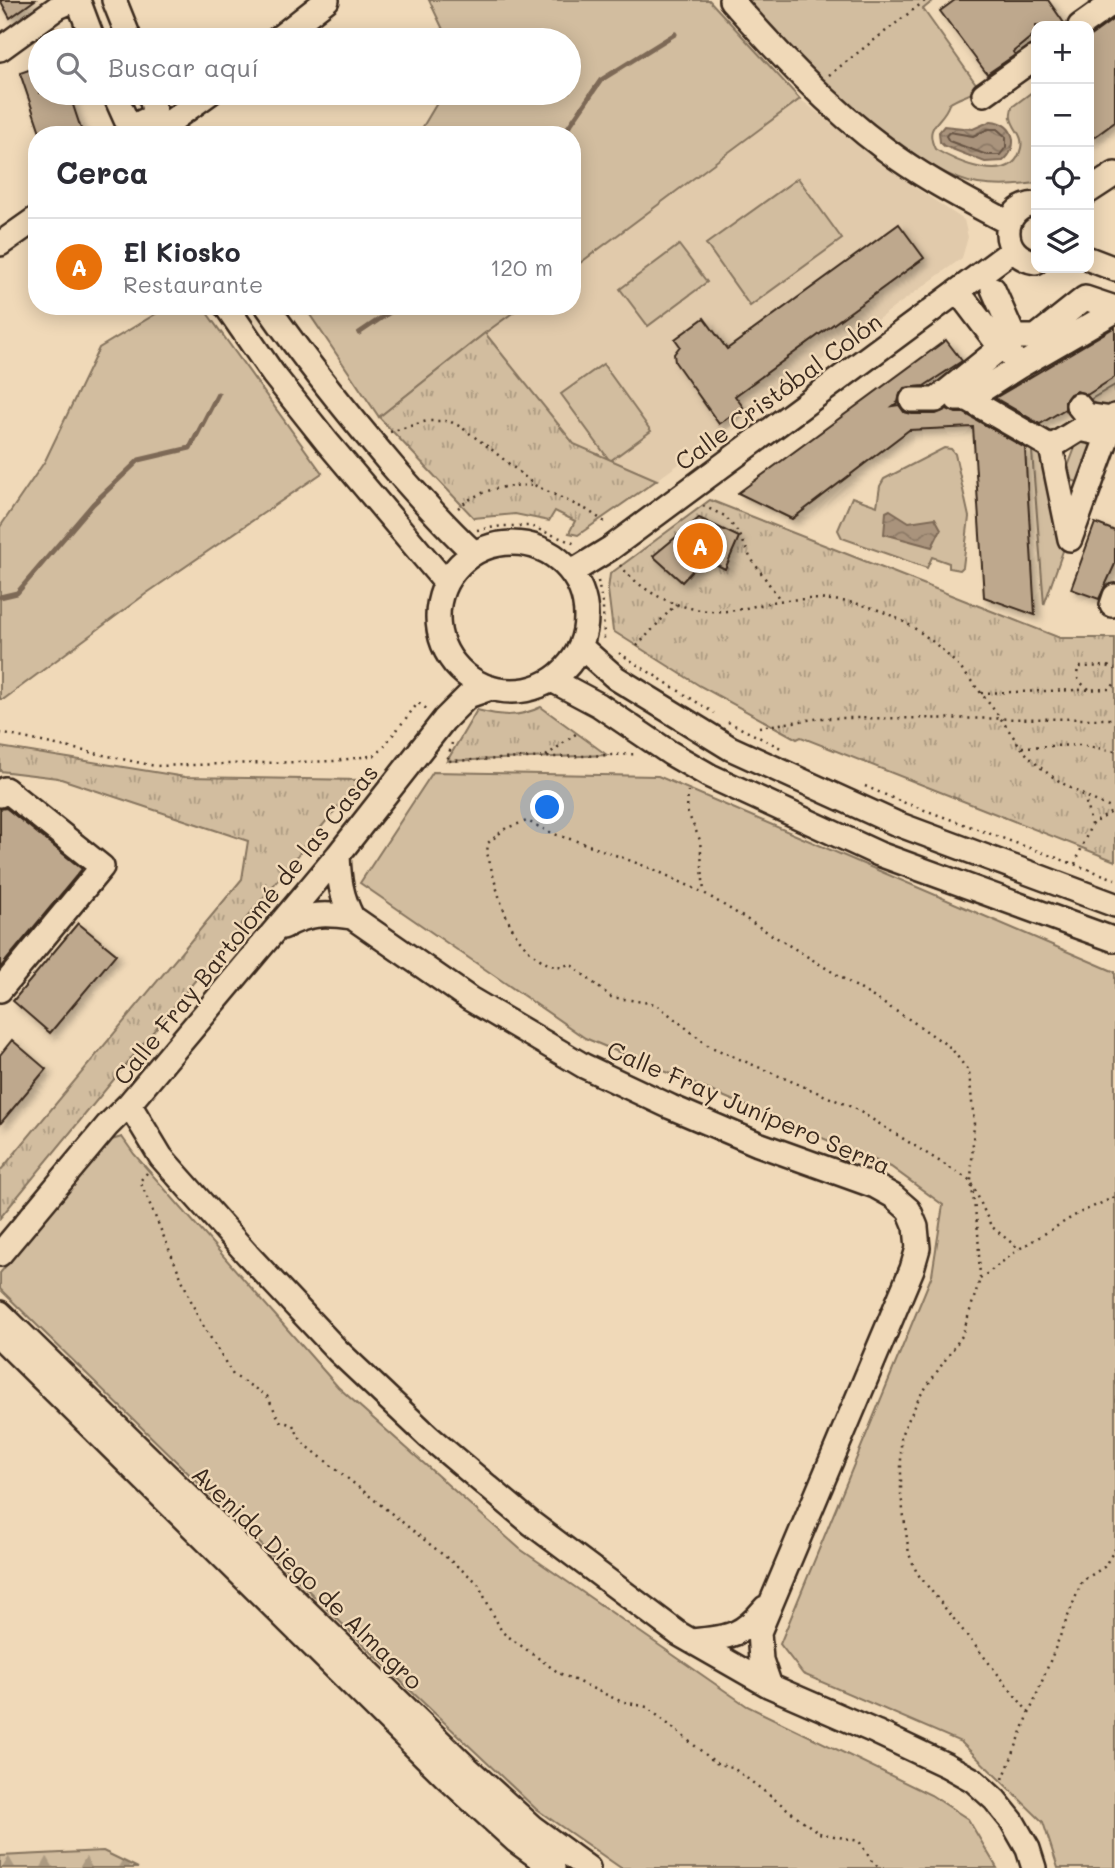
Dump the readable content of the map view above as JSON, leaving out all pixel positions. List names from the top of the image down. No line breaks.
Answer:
{"streets":{"street":["Calle Cristóbal Colón","Calle Fray Bartolomé de las Casas","Calle Fray Junípero Serra","Avenida Diego de Almagro"]},"crossings":[["Calle Cristóbal Colón","Calle Fray Bartolomé de las Casas"],["Calle Fray Bartolomé de las Casas","Calle Fray Junípero Serra"]],"page":{"map_buttons":["+","−"],"search":"Buscar aquí","heading":"Cerca","list":[{"mark":"A","name":"El Kiosko","note":"Restaurante","value":"120 m"}],"pins":"A"}}
